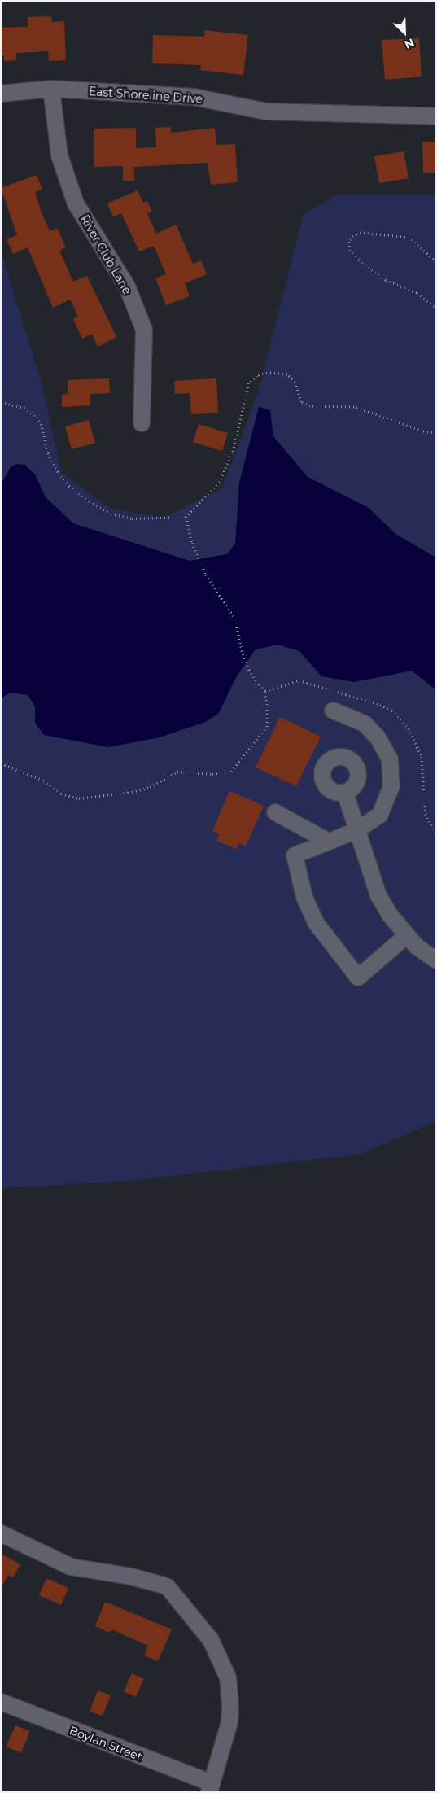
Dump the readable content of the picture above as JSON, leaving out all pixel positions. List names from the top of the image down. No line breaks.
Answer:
{"streets":{"street":["East Shoreline Drive","River Club Lane","Boylan Street"]},"crossings":[["East Shoreline Drive","River Club Lane"]],"north":"bottom right"}
